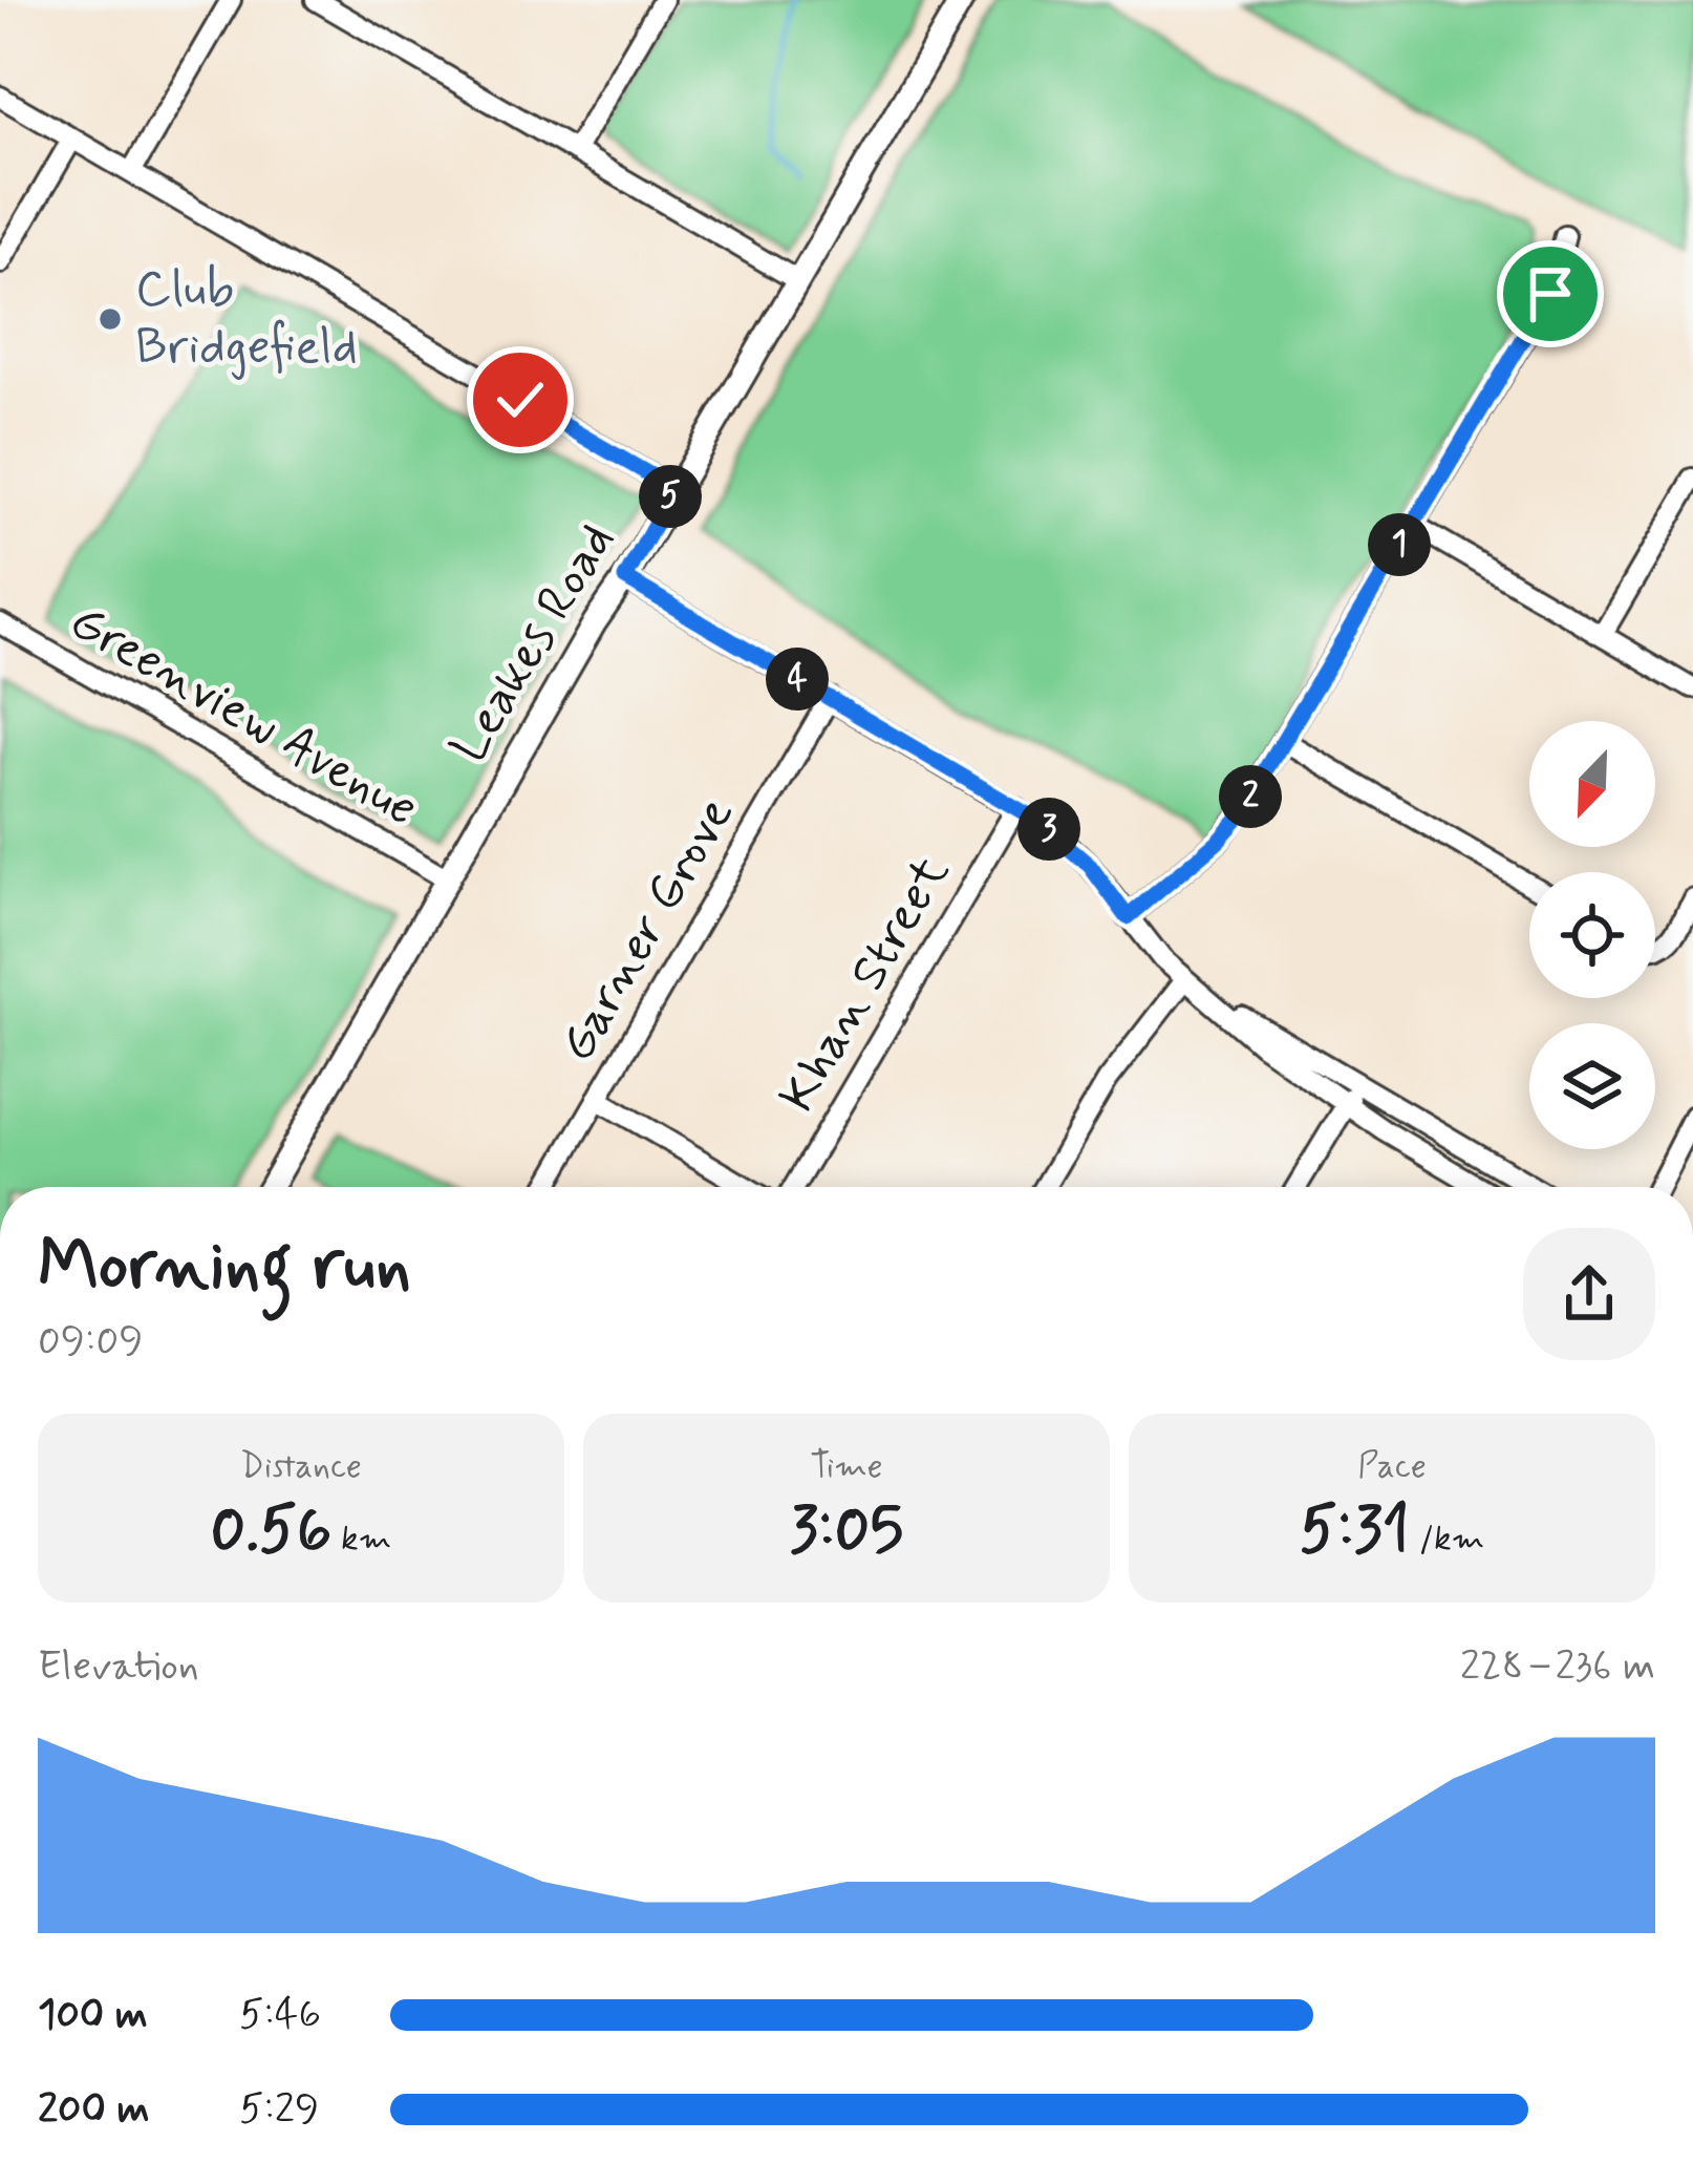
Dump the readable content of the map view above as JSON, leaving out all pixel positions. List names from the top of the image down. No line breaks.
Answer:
{"streets":{"street":["Leakes Road","Greenview Avenue","Garner Grove","Khan Street"]},"crossings":[["Leakes Road","Greenview Avenue"]],"places":["Club Bridgefield"],"north":"bottom left","page":{"pins":["5","1","4","2","3"],"heading":["Morning run","09:09"],"stats":[["Distance","0.56 km"],["Time","3:05"],["Pace","5:31 /km"]],"chart":["Elevation","228–236 m"],"list":[{"name":"100 m","note":"5:46"},{"name":"200 m","note":"5:29"}]}}
